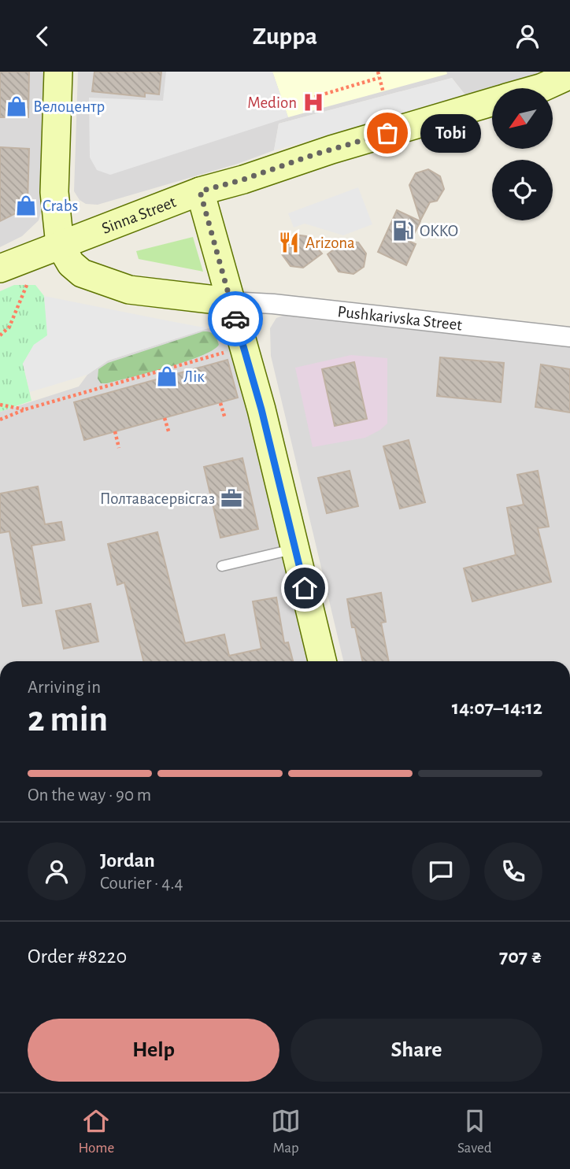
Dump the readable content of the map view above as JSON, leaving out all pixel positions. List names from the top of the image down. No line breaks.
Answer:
{"streets":{"main road":["Sinna Street"],"street":["Pushkarivska Street"]},"places":{"hospital":["Medion"],"shop":["Велоцентр","Crabs","Лік"],"other":["Tobi"],"fuel station":["OKKO"],"restaurant":["Arizona"],"office":["Полтавасервісгаз"]},"north":"bottom left","page":{"header":"Zuppa","bubble":"Tobi","heading":["2 min","Arriving in","14:07–14:12"],"panel":["Jordan","Courier · 4.4","Order #8220","707 ₴"],"bar":"On the way · 90 m","buttons":["Help","Share"],"tabs":["Home","Map","Saved"]}}
